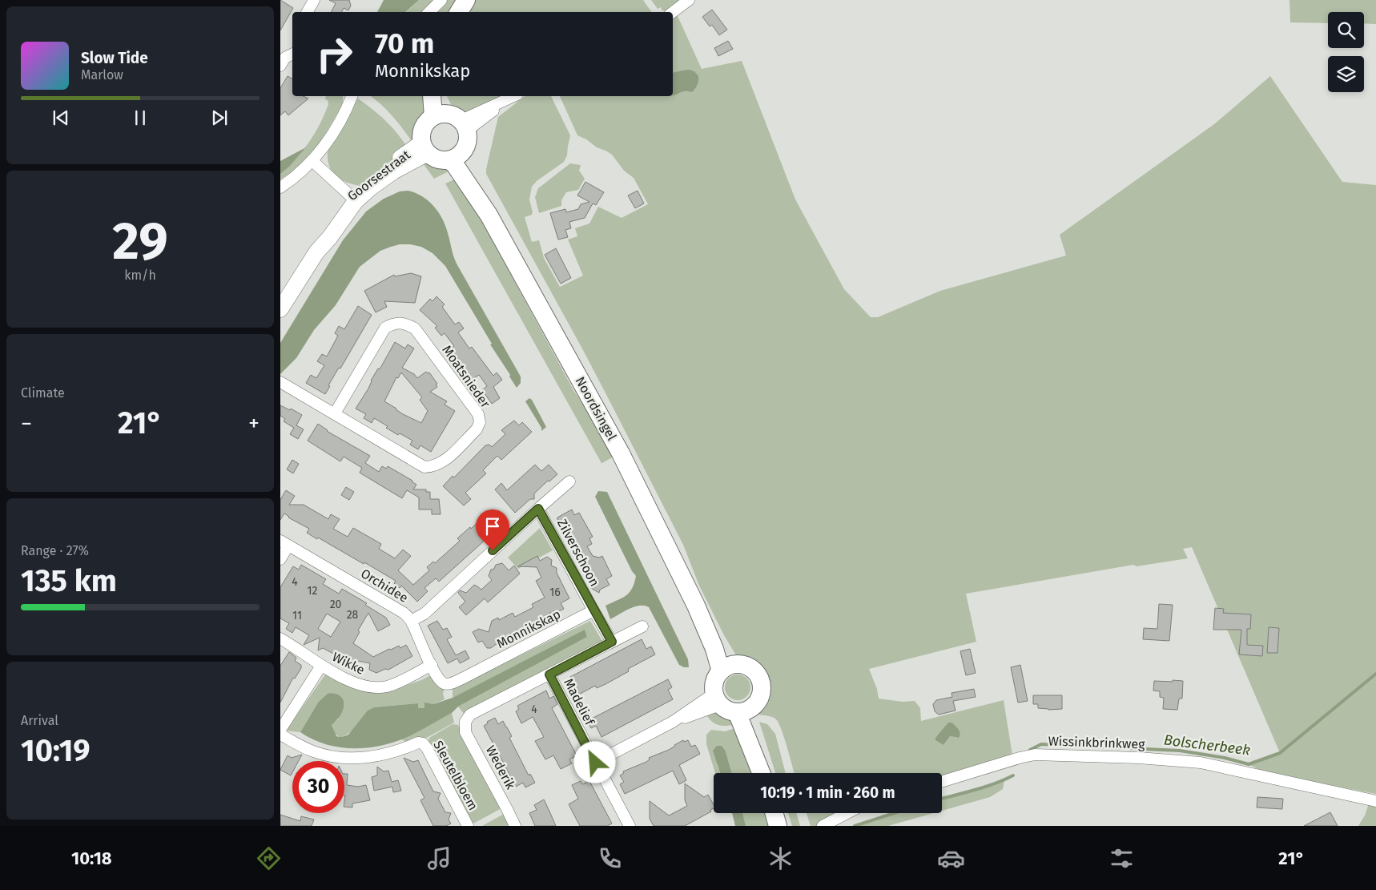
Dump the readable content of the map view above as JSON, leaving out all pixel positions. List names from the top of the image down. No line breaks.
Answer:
{"streets":{"main road":["Goorsestraat","Noordsingel"],"street":["Moatsnieder","Zilverschoon","Orchidee","Monnikskap","Wikke","Madelief","Wissinkbrinkweg","Wederik","Sleutelbloem"]},"crossings":[["Goorsestraat","Noordsingel"],["Zilverschoon","Monnikskap"],["Orchidee","Monnikskap"],["Orchidee","Wikke"],["Madelief","Wederik"]],"water":["Bolscherbeek"],"house_numbers":["4","12","16","20","28","11","4"],"page":{"turn":["70 m","Monnikskap"],"song":["Slow Tide","Marlow"],"tile":[["29","km/h"],"Climate",["Range · 27%","135 km"],["Arrival","10:19"]],"heat":["−","21°","+"],"limit":"30","trip":"10:19 · 1 min · 260 m","tabs":["10:18","21°"]}}
